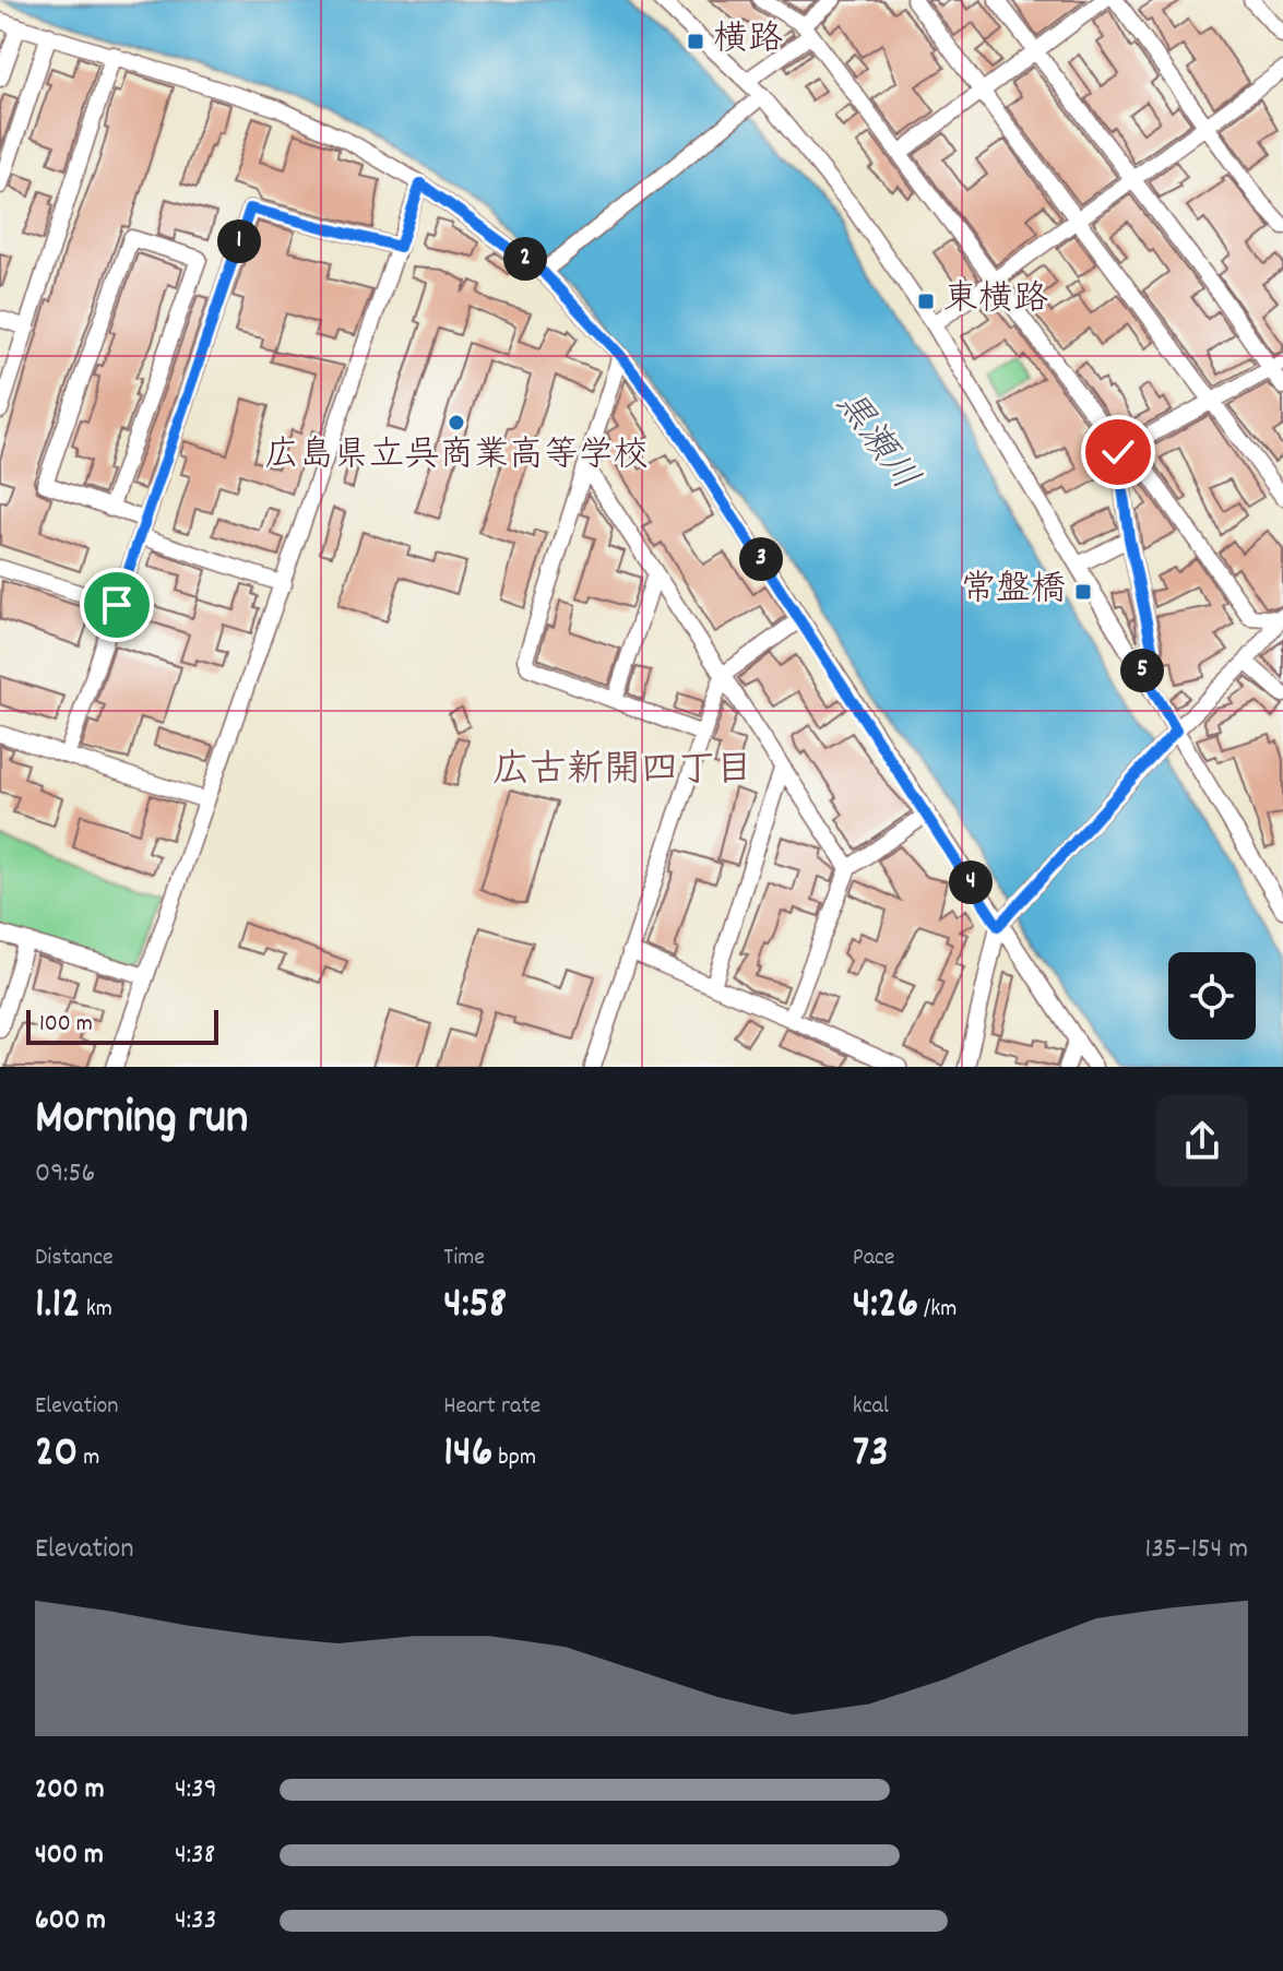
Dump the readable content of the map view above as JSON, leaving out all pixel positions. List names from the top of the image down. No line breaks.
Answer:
{"districts":["広古新開四丁目"],"water":["黒瀬川"],"places":{"transit":["横路","東横路","常盤橋"],"other":["広島県立呉商業高等学校"]},"scale_bar":"100 m","page":{"pins":["1","2","3","5","4"],"scale":"100 m","heading":["Morning run","09:56"],"stats":[["Distance","1.12 km"],["Time","4:58"],["Pace","4:26 /km"],["Elevation","20 m"],["Heart rate","146 bpm"],["kcal","73"]],"chart":["Elevation","135–154 m"],"list":[{"name":"200 m","note":"4:39"},{"name":"400 m","note":"4:38"},{"name":"600 m","note":"4:33"}]}}
